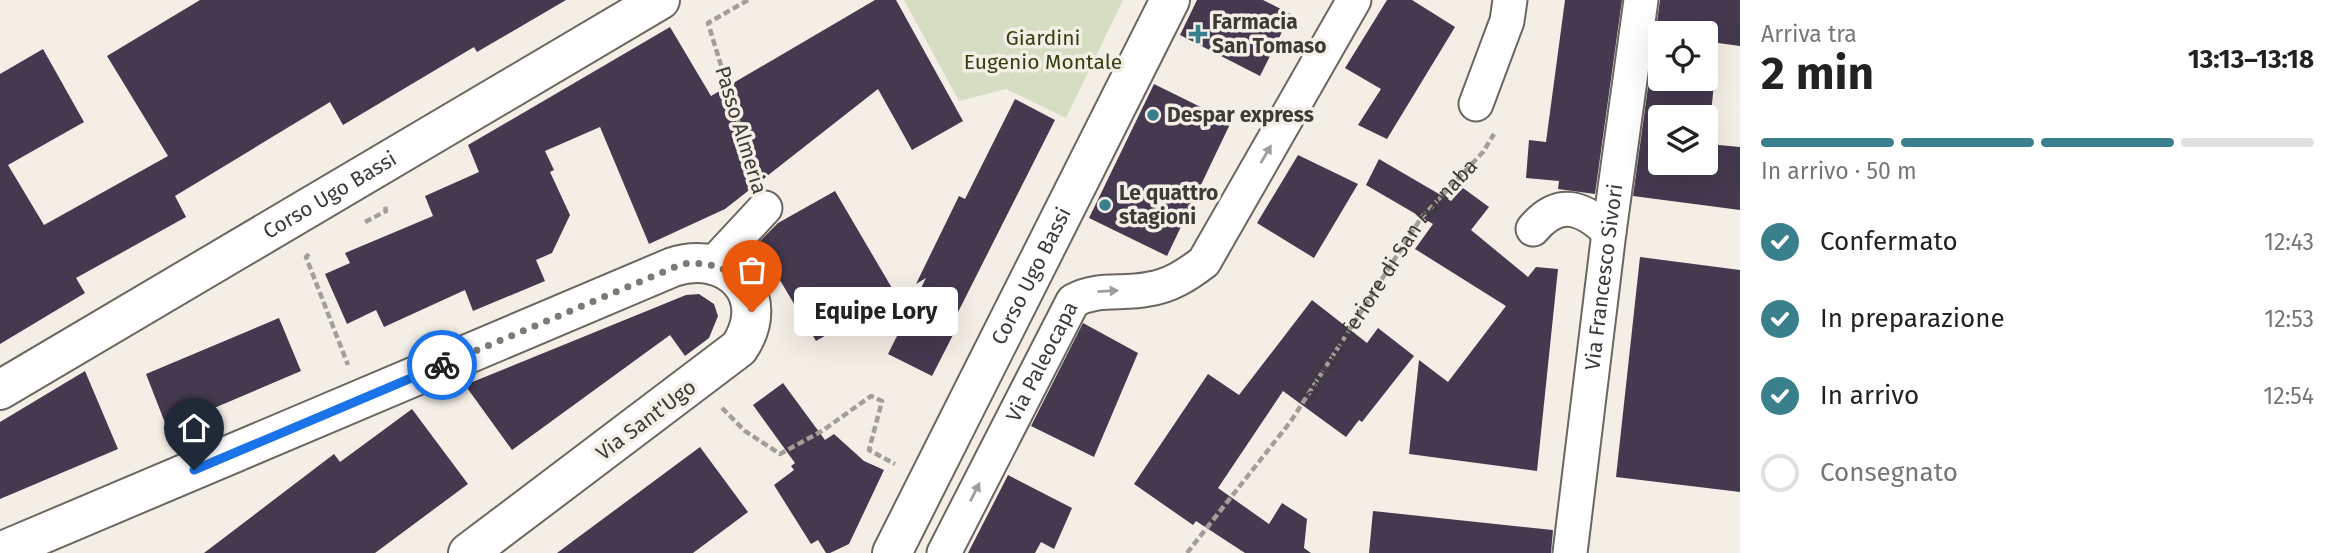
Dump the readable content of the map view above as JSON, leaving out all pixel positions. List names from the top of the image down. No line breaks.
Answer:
{"streets":{"street":["Passo Almeria","Corso Ugo Bassi","Via Francesco Sivori","Via Paleocapa","Via Sant'Ugo"],"path":["Salita Inferiore di San Barnaba"]},"crossings":[["Passo Almeria","Via Sant'Ugo"]],"one_way":["Via Paleocapa"],"parks":["Giardini Eugenio Montale"],"places":{"health":["Farmacia San Tomaso"],"other":["Despar express","Le quattro stagioni","Equipe Lory"]},"page":{"heading":["2 min","Arriva tra","13:13–13:18"],"bar":"In arrivo · 50 m","list":[["Confermato","12:43"],["In preparazione","12:53"],["In arrivo","12:54"],"Consegnato"],"bubble":"Equipe Lory"}}
